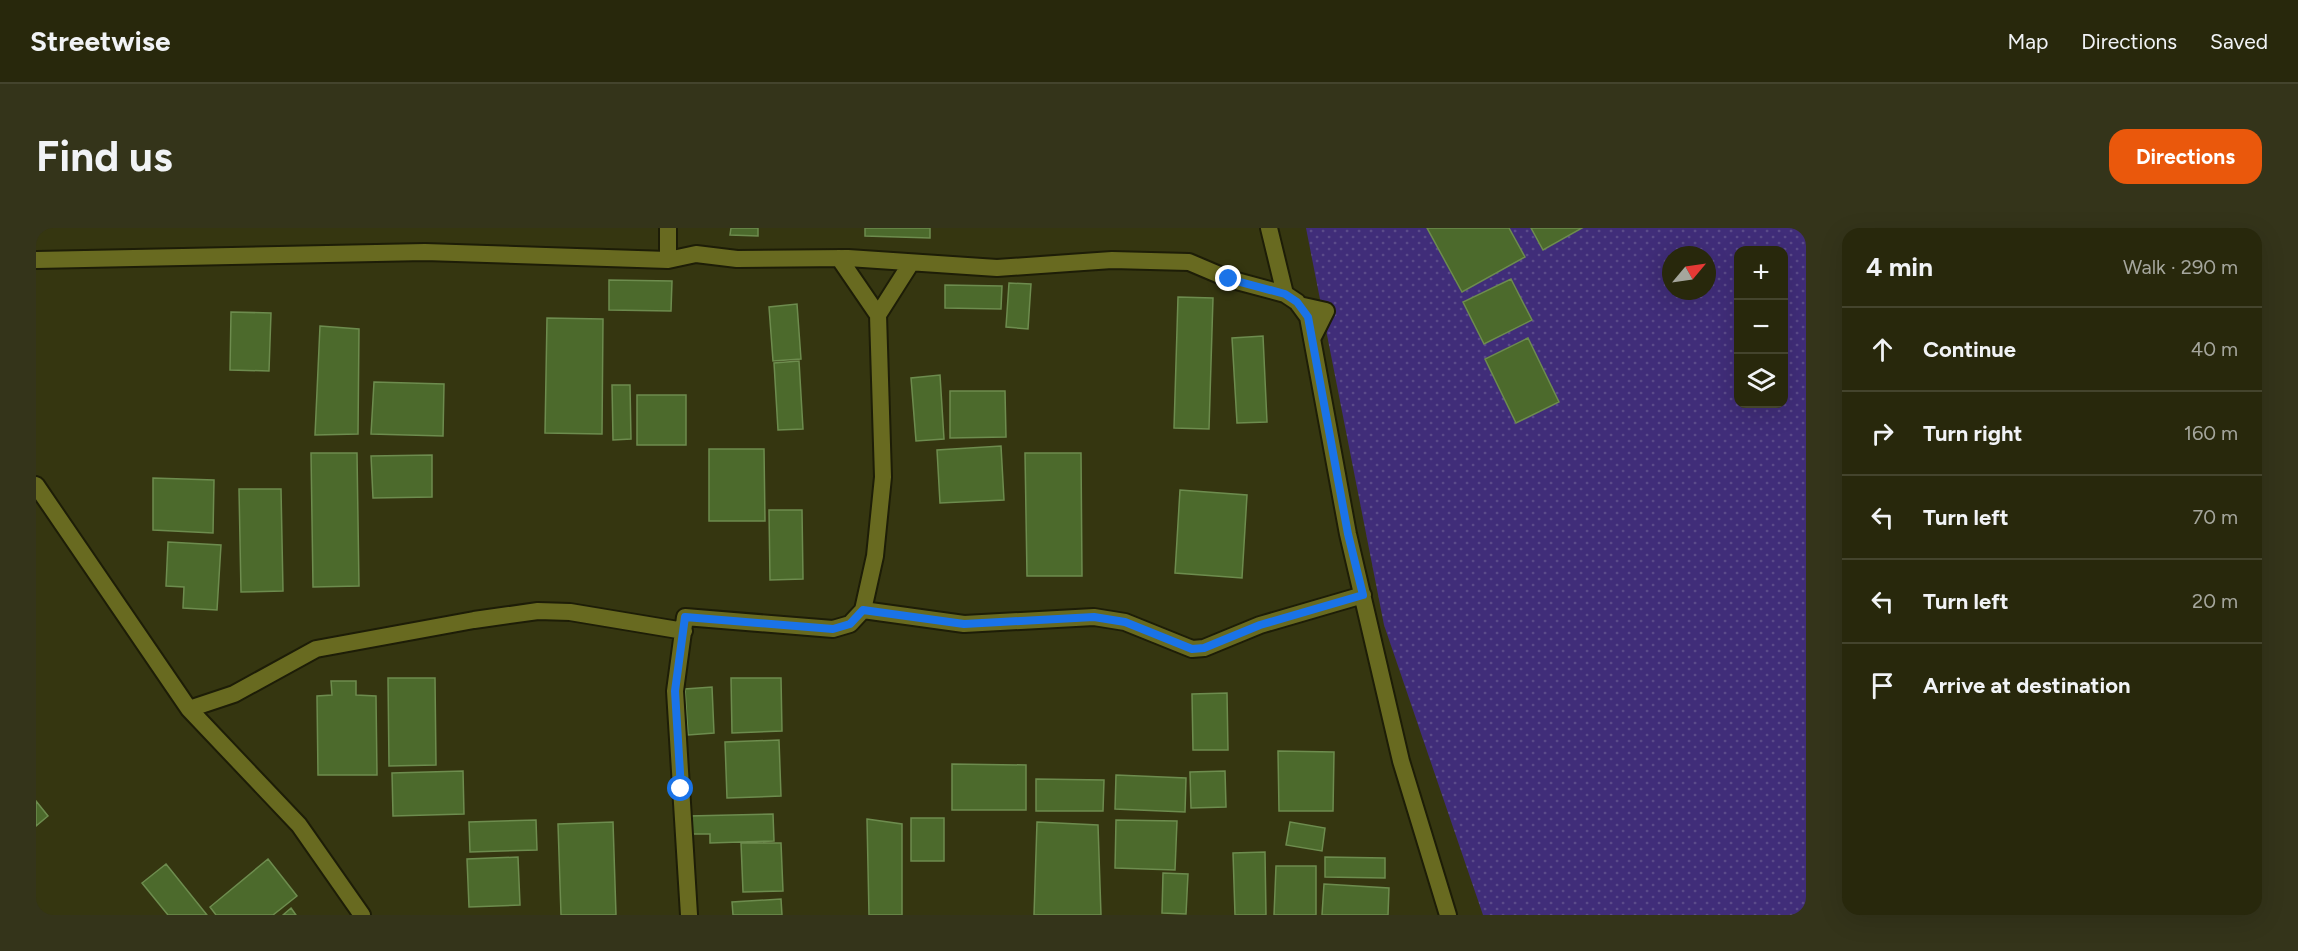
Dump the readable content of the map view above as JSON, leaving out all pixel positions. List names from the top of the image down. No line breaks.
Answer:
{"north":"top right","page":{"header":"Streetwise","nav":["Map","Directions","Saved"],"buttons":"Directions","title":"Find us","heading":["4 min","Walk · 290 m"],"map_buttons":["+","−"],"list":[["Continue","40 m"],["Turn right","160 m"],["Turn left","70 m"],["Turn left","20 m"],"Arrive at destination"]}}
